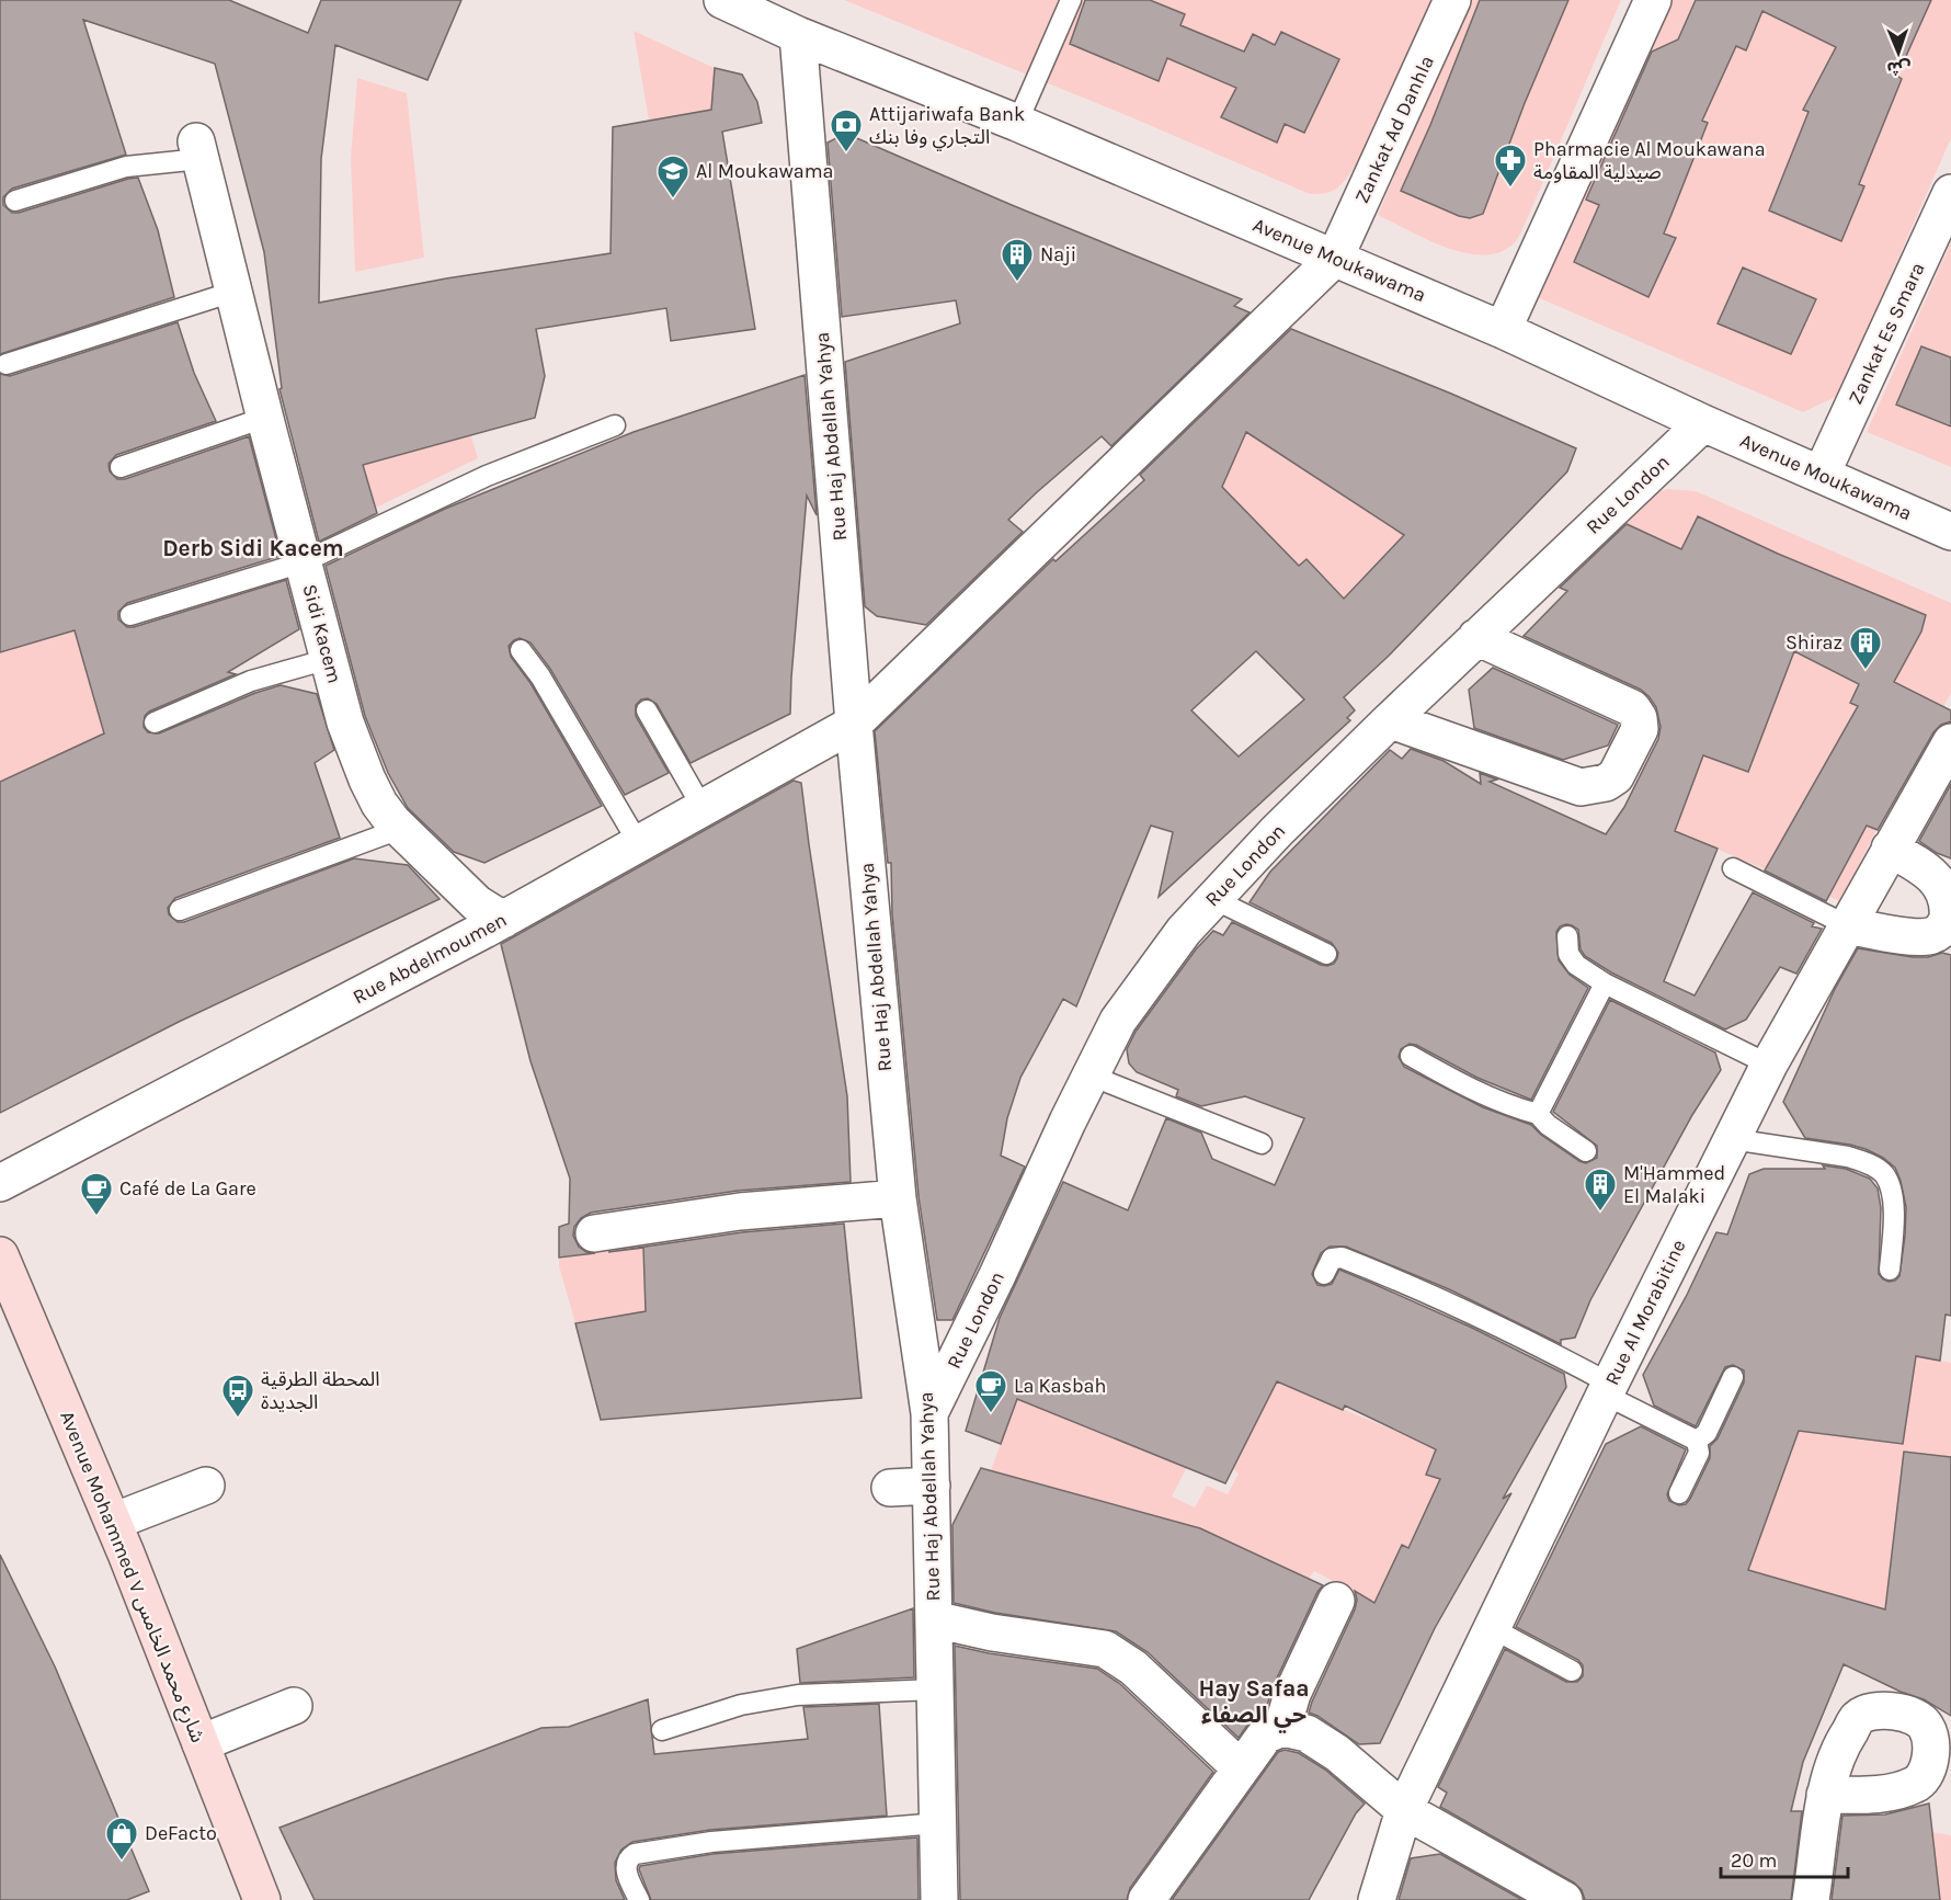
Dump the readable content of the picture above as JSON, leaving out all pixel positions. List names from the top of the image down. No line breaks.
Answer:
{"streets":{"street":["Zankat Ad Danhla","Avenue Moukawama","Zankat Es Smara","Rue Haj Abdellah Yahya","Rue London","Sidi Kacem","Rue Abdelmoumen","Rue Al Morabitine","Avenue Mohammed V شارع محمد الخامس"]},"crossings":[["Zankat Ad Danhla","Avenue Moukawama"],["Zankat Ad Danhla","Rue Abdelmoumen"],["Avenue Moukawama","Zankat Es Smara"],["Avenue Moukawama","Rue Haj Abdellah Yahya"],["Avenue Moukawama","Rue London"],["Avenue Moukawama","Rue Abdelmoumen"],["Rue Haj Abdellah Yahya","Rue London"],["Rue Haj Abdellah Yahya","Rue Abdelmoumen"],["Sidi Kacem","Rue Abdelmoumen"]],"districts":["Derb Sidi Kacem","Hay Safaa حي الصفاء"],"places":{"bank":["Attijariwafa Bank التجاري وفا بنك"],"pharmacy":["Pharmacie Al Moukawana صيدلية المقاومة"],"school or university":["Al Moukawama"],"building":["Naji","Shiraz","M'Hammed El Malaki"],"cafe":["Café de La Gare","La Kasbah"],"bus stop":["المحطة الطرقية الجديدة"],"shop":["DeFacto"]},"scale_bar":"20 m","north":"bottom"}
